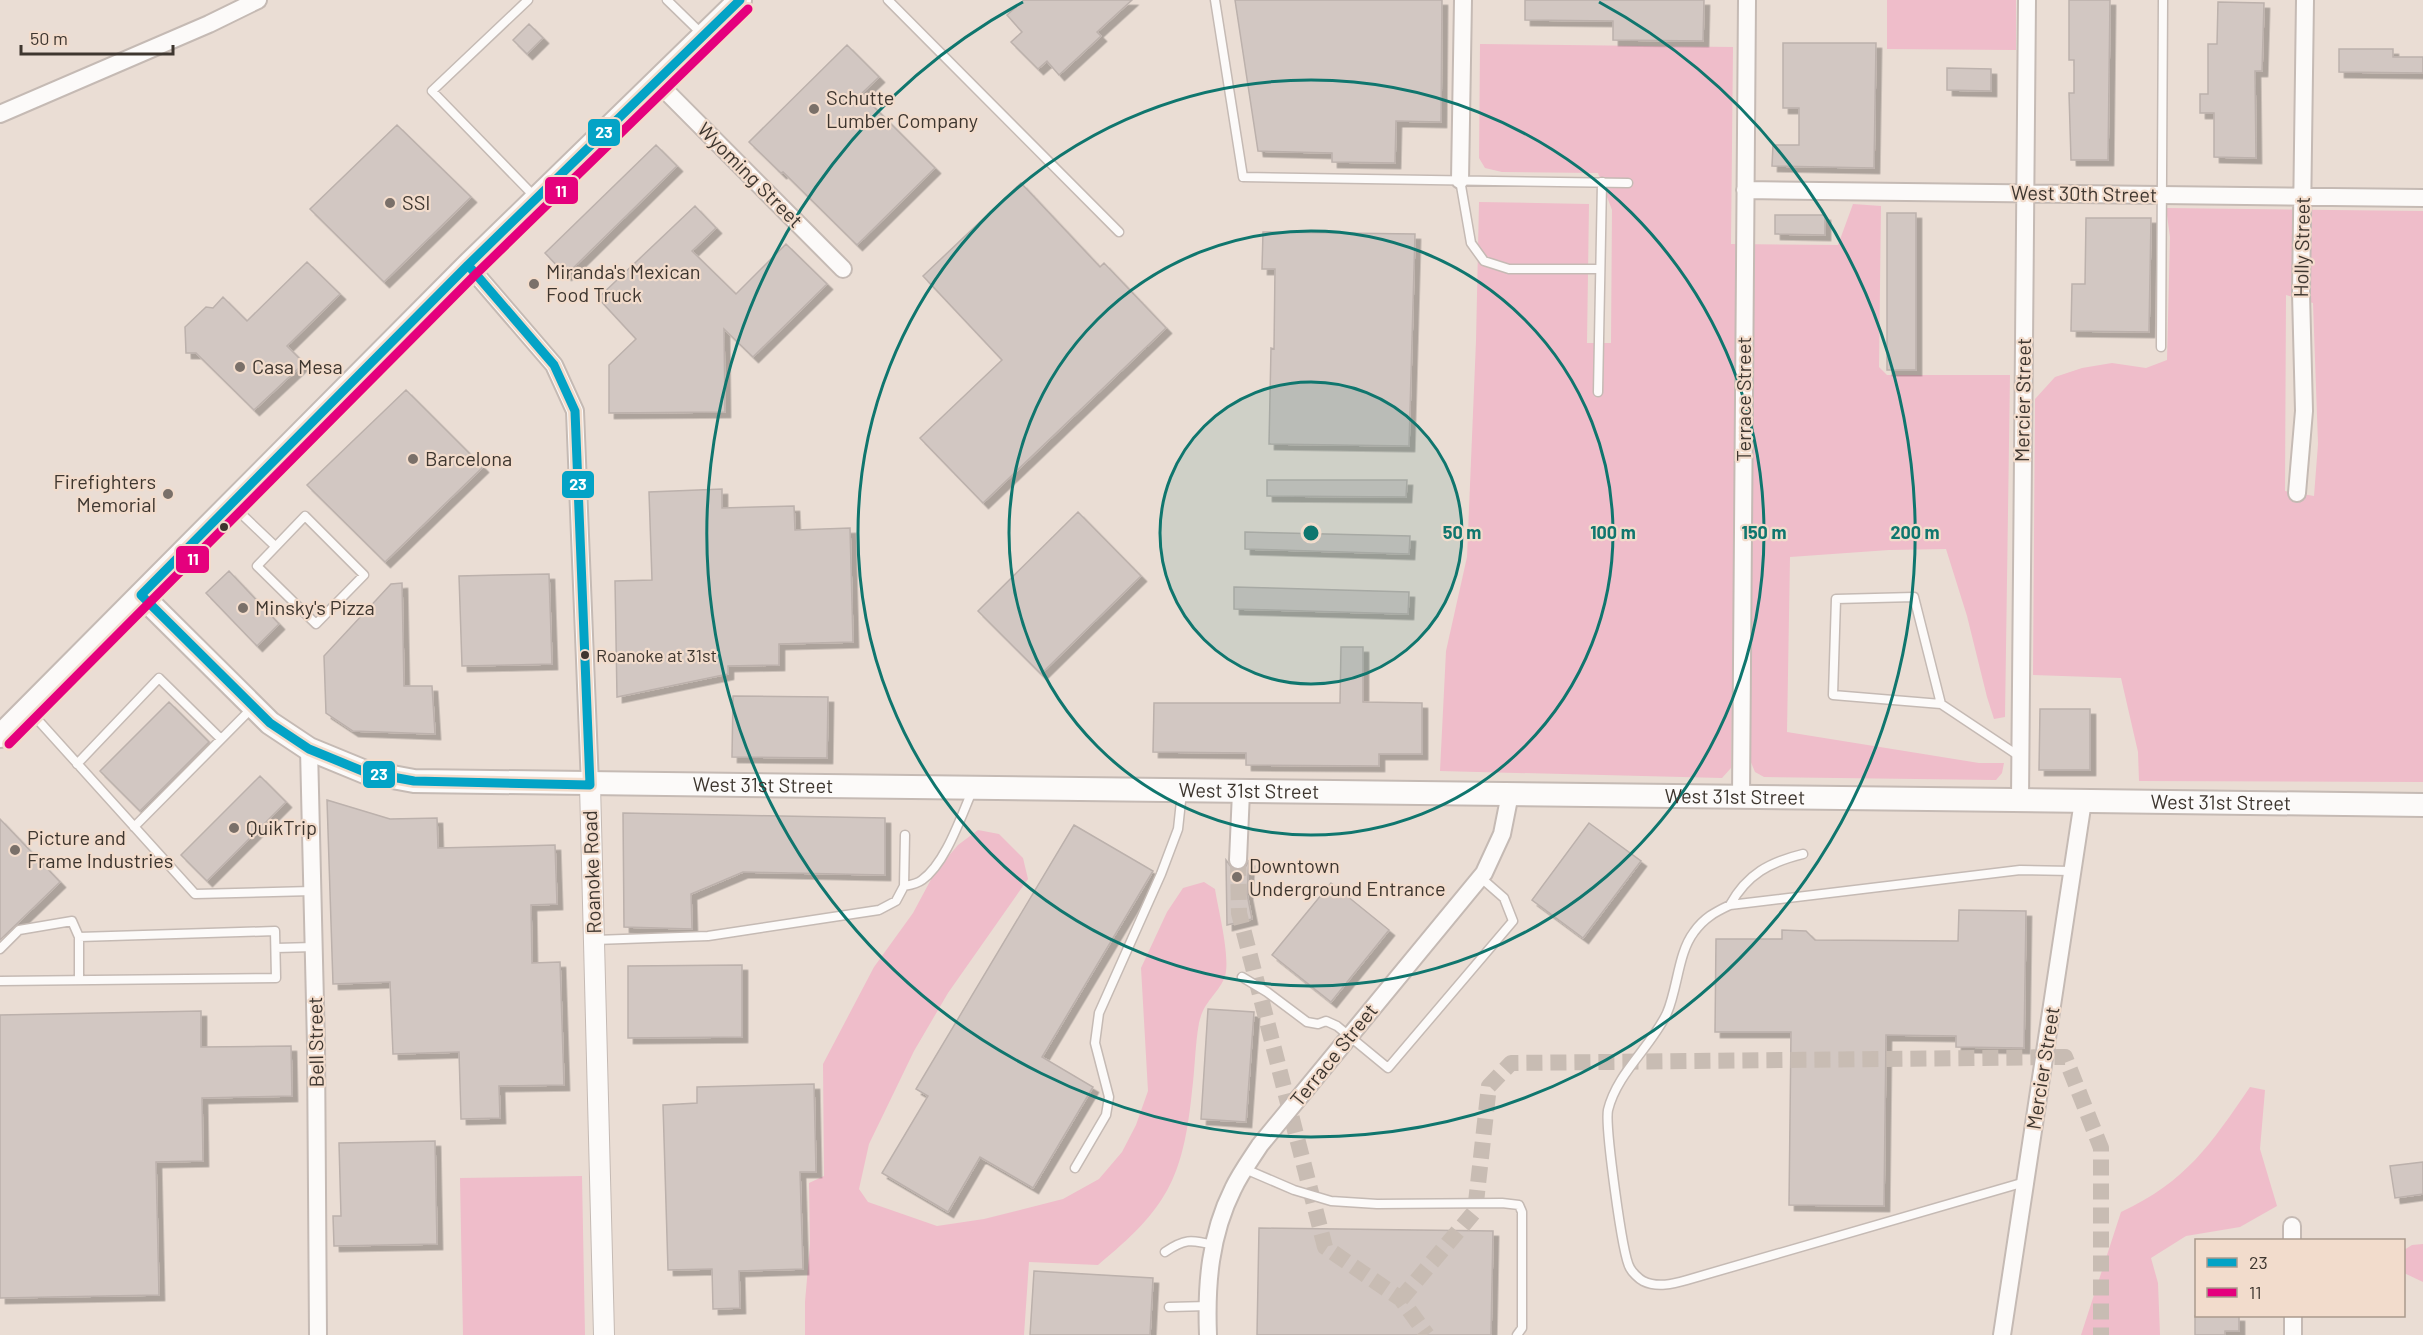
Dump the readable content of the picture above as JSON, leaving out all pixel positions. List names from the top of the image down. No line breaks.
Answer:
{"streets":{"main road":["West 31st Street"],"street":["Wyoming Street","West 30th Street","Holly Street","Terrace Street","Mercier Street","Roanoke Road","Bell Street"]},"crossings":[["West 30th Street","Holly Street"],["West 30th Street","Terrace Street"],["West 30th Street","Mercier Street"],["Terrace Street","West 31st Street"],["Mercier Street","West 31st Street"],["West 31st Street","Roanoke Road"],["West 31st Street","Bell Street"]],"places":["Schutte Lumber Company","SSI","Miranda's Mexican Food Truck","Casa Mesa","Barcelona","Firefighters Memorial","Minsky's Pizza","Roanoke at 31st","QuikTrip","Picture and Frame Industries","Downtown Underground Entrance"],"lines":["transit line 23","transit line 11"],"legend":["23","11"],"scale_bar":"50 m","rings":["50 m","100 m","150 m","200 m"]}
